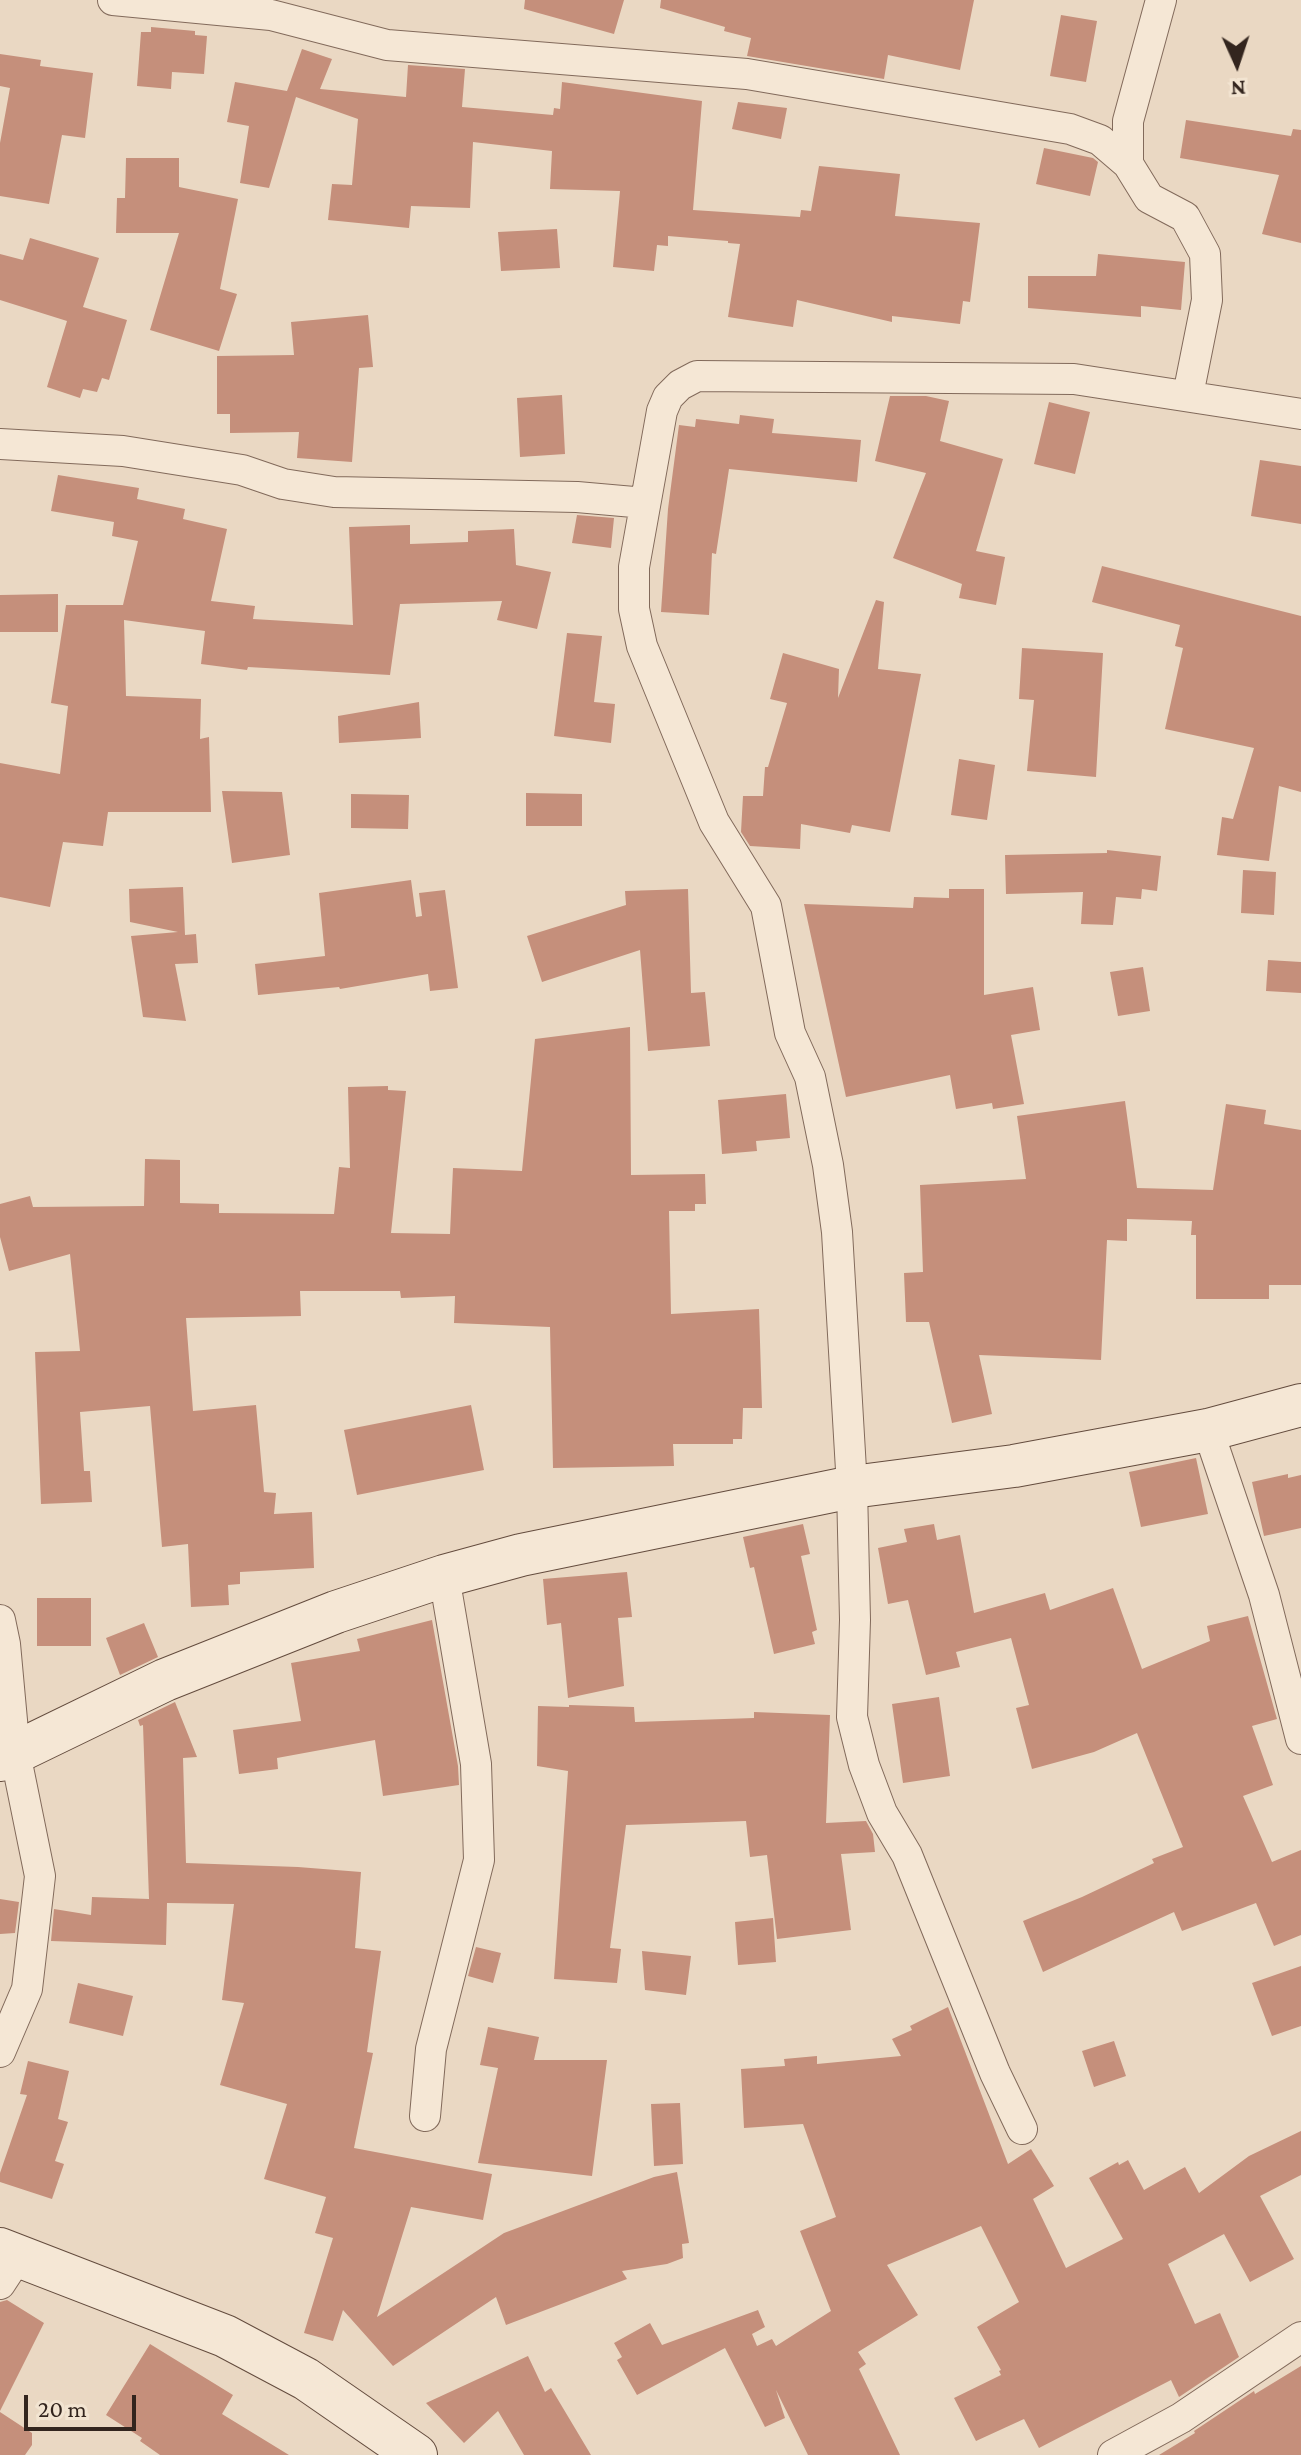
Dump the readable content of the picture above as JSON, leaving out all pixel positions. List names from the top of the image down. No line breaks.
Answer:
{"scale_bar":"20 m","north":"bottom"}
